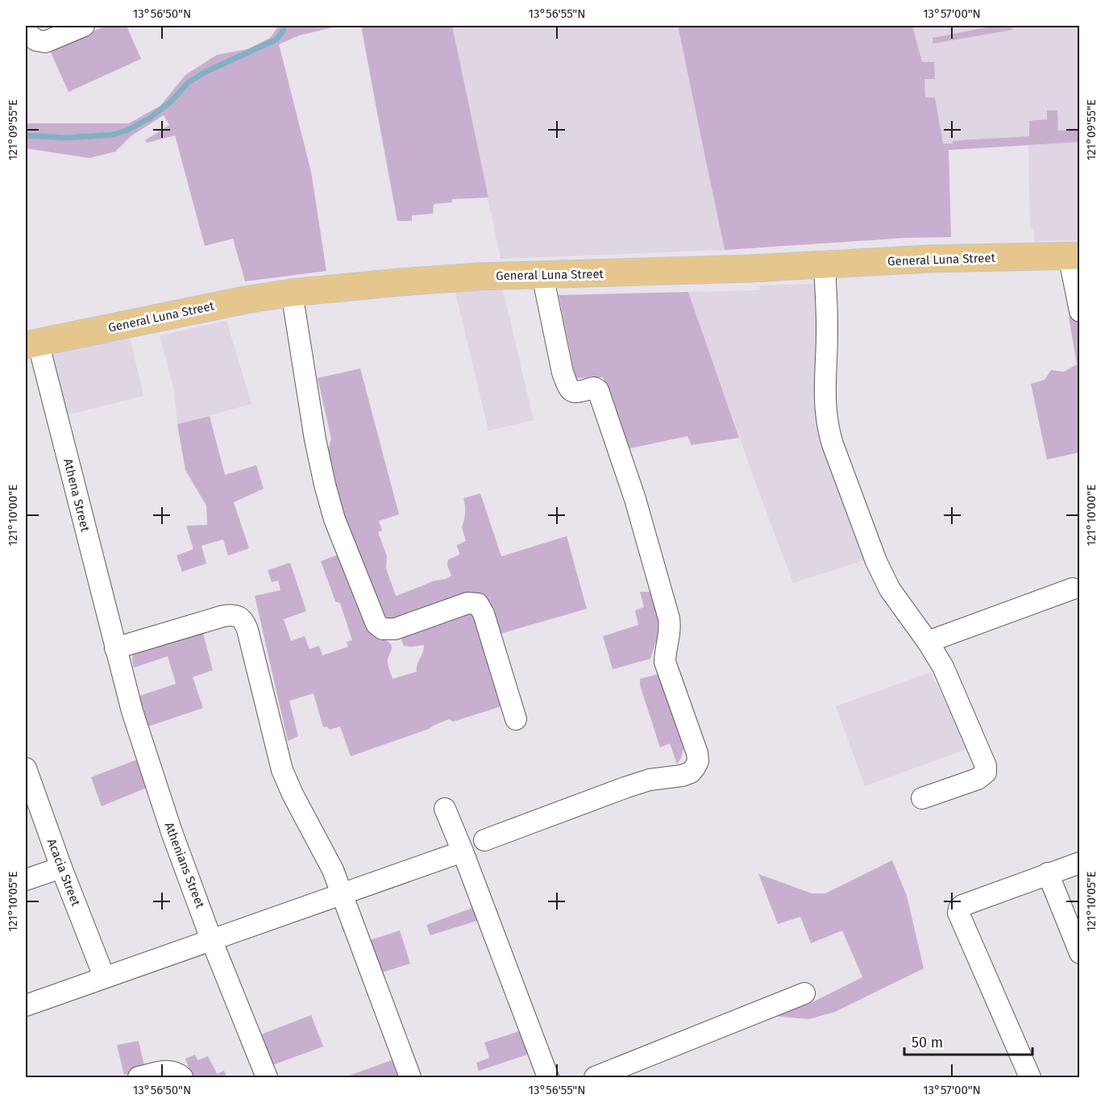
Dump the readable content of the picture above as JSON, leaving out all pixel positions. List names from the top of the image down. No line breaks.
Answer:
{"streets":{"main road":["General Luna Street"],"street":["Athena Street","Athenians Street","Acacia Street"]},"crossings":[["General Luna Street","Athena Street"],["Athena Street","Athenians Street"]],"scale_bar":"50 m","coordinates":["13°56'50\"N","13°56'55\"N","13°57'00\"N","121°09'55\"E","121°10'00\"E","121°10'05\"E"]}
